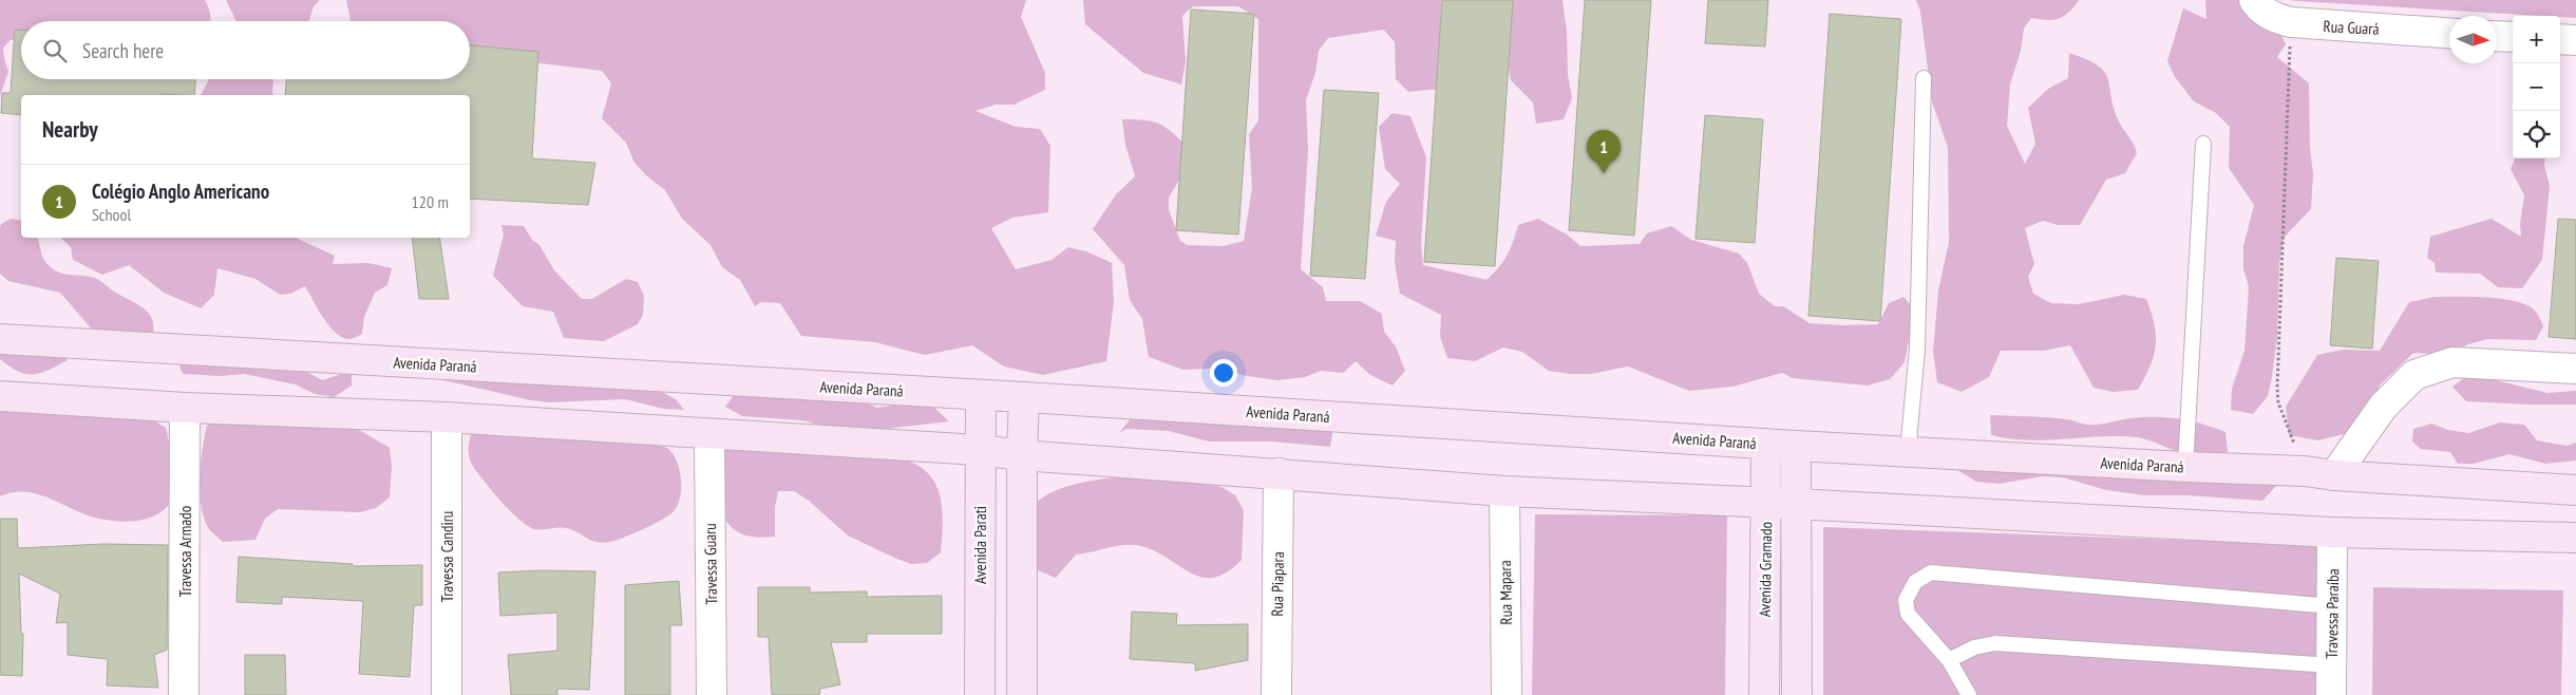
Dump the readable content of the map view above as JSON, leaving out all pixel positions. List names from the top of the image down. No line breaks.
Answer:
{"streets":{"main road":["Avenida Paraná","Avenida Parati","Avenida Gramado"],"street":["Rua Guará","Travessa Armado","Travessa Candiru","Travessa Guaru","Rua Piapara","Rua Mapara","Travessa Paraíba"]},"crossings":[["Avenida Paraná","Avenida Parati"],["Avenida Paraná","Avenida Gramado"]],"north":"right","page":{"map_buttons":["+","−"],"search":"Search here","heading":"Nearby","pins":"1","list":[{"mark":"1","name":"Colégio Anglo Americano","note":"School","value":"120 m"}]}}
